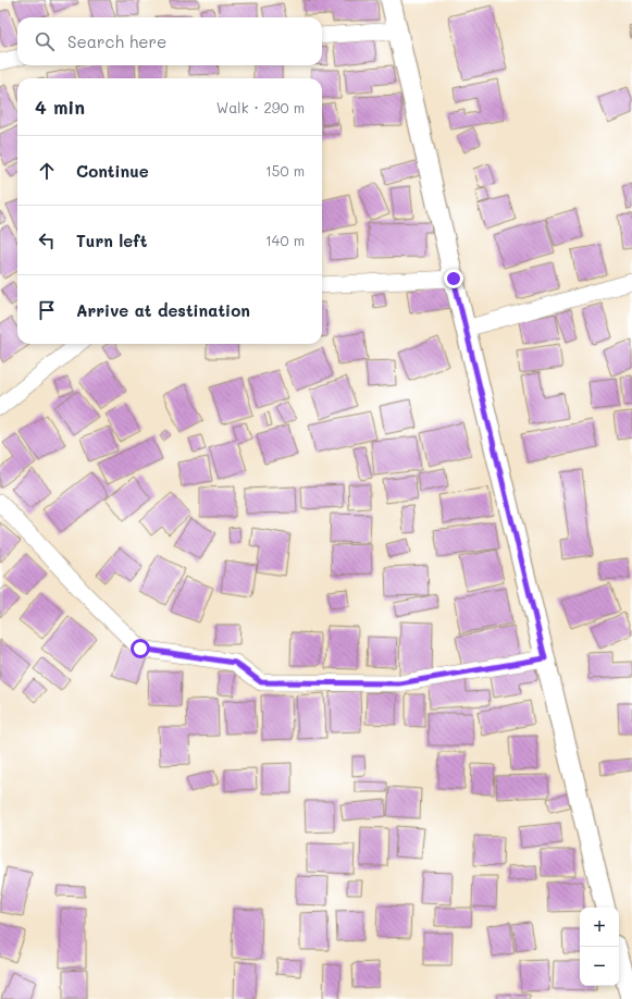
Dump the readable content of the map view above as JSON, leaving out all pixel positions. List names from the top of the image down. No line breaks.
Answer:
{"page":{"search":"Search here","heading":["4 min","Walk · 290 m"],"list":[["Continue","150 m"],["Turn left","140 m"],"Arrive at destination"],"map_buttons":["+","−"]}}
